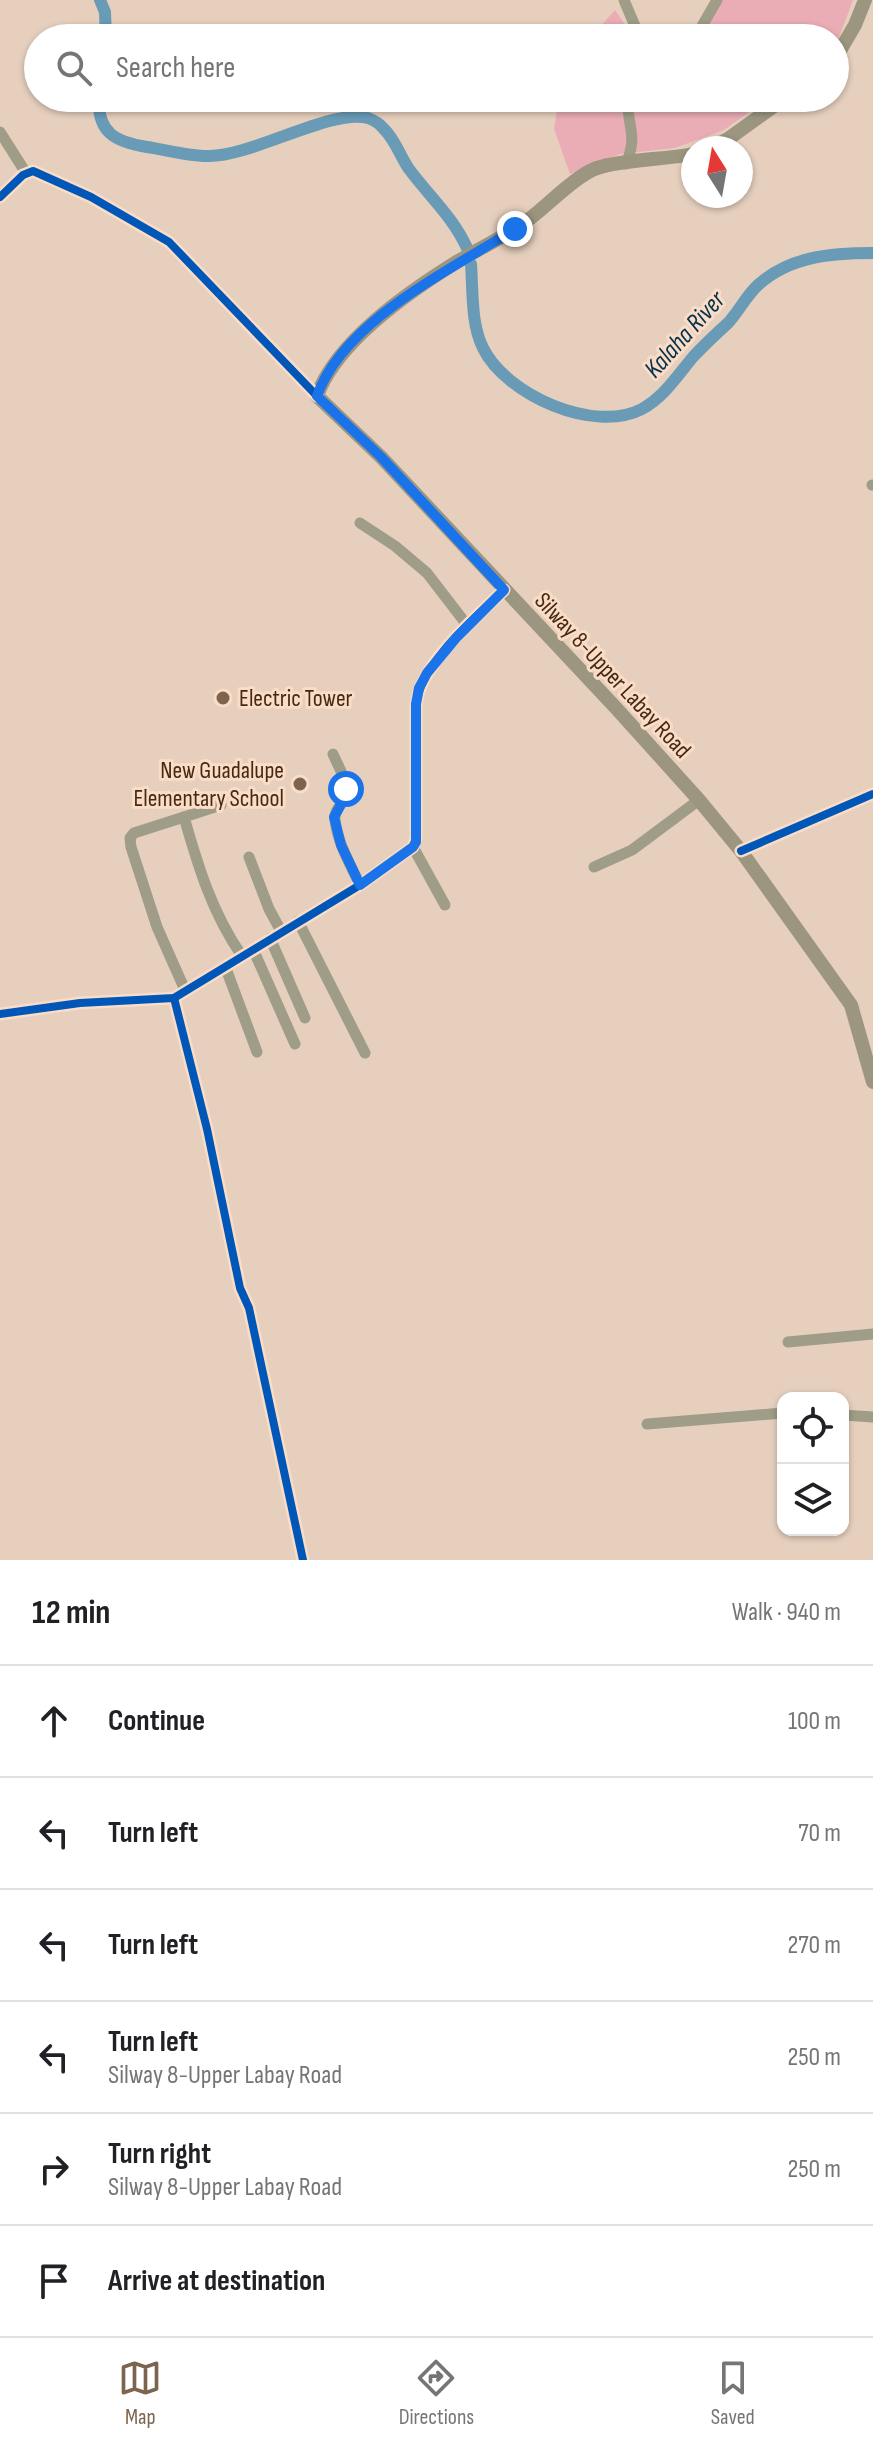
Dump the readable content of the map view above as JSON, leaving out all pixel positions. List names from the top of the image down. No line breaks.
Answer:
{"streets":{"main road":["Silway 8-Upper Labay Road"]},"water":["Kalaha River"],"places":["Electric Tower","New Guadalupe Elementary School"],"north":"top","page":{"search":"Search here","heading":["12 min","Walk · 940 m"],"list":[["Continue","100 m"],["Turn left","70 m"],["Turn left","270 m"],["Turn left","Silway 8-Upper Labay Road","250 m"],["Turn right","Silway 8-Upper Labay Road","250 m"],"Arrive at destination"],"nav":["Map","Directions","Saved"]}}
